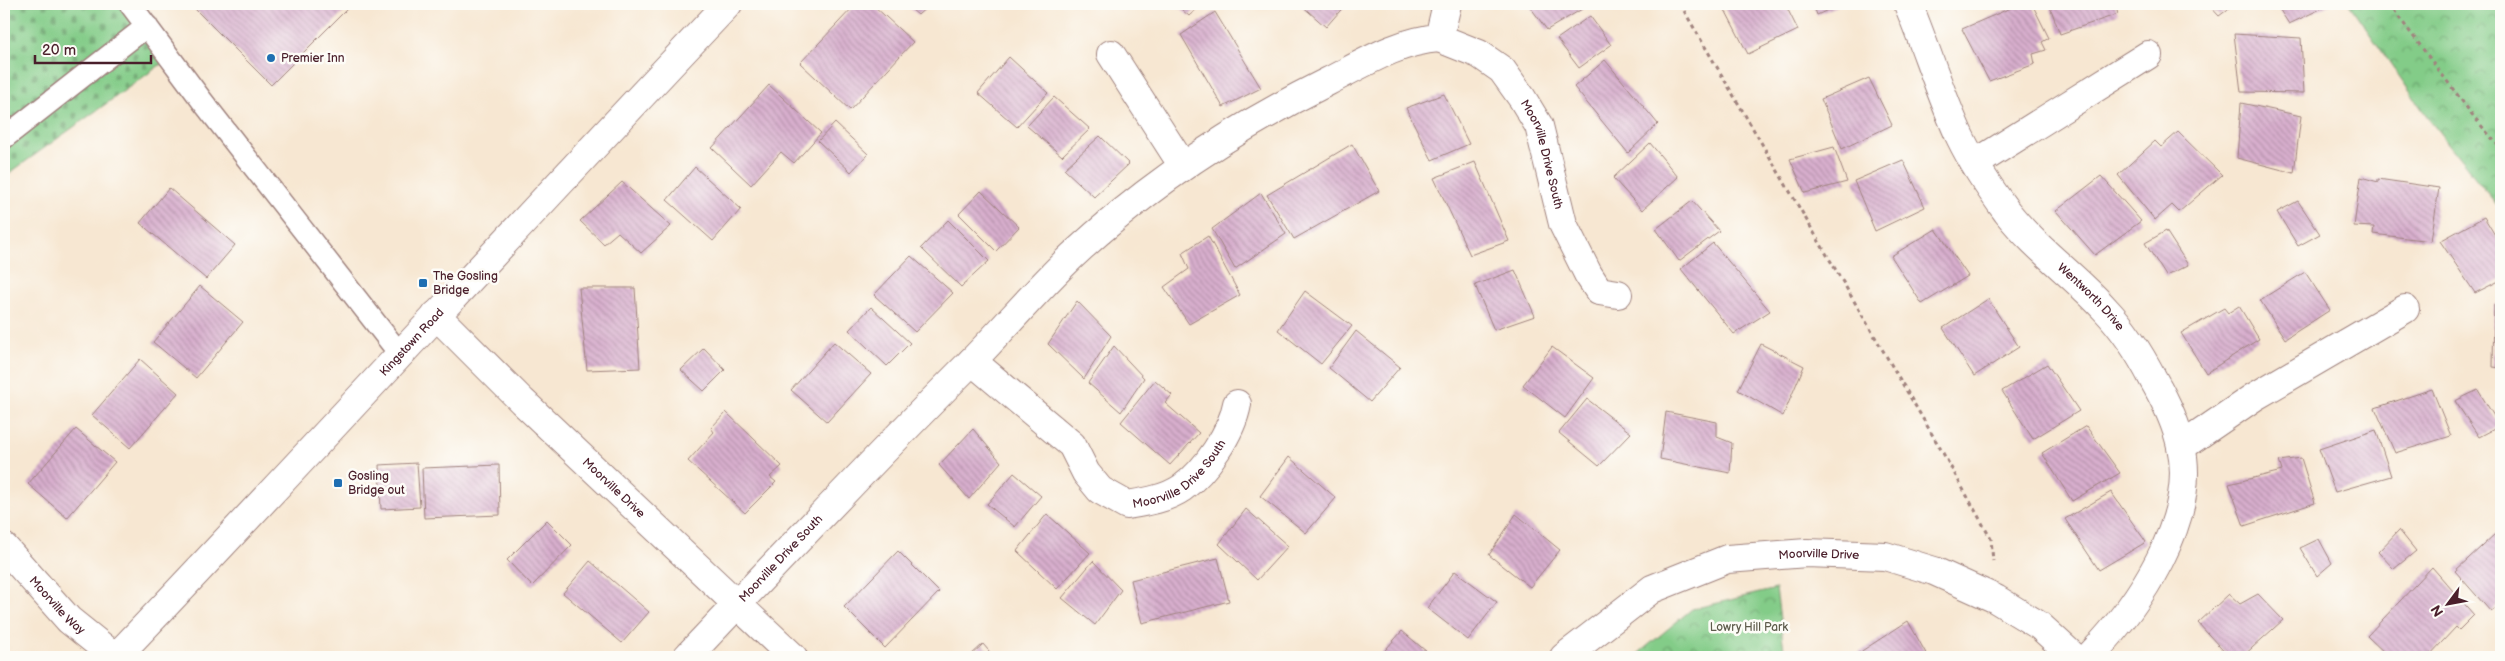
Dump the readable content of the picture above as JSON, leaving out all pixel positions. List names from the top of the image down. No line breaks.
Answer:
{"streets":{"street":["Moorville Drive South","Wentworth Drive","Kingstown Road","Moorville Drive","Moorville Way"]},"crossings":[["Moorville Drive South","Moorville Drive"],["Kingstown Road","Moorville Drive"],["Kingstown Road","Moorville Way"]],"parks":["Lowry Hill Park"],"places":{"other":["Premier Inn"],"transit":["The Gosling Bridge","Gosling Bridge out"]},"scale_bar":"20 m","north":"bottom left"}
